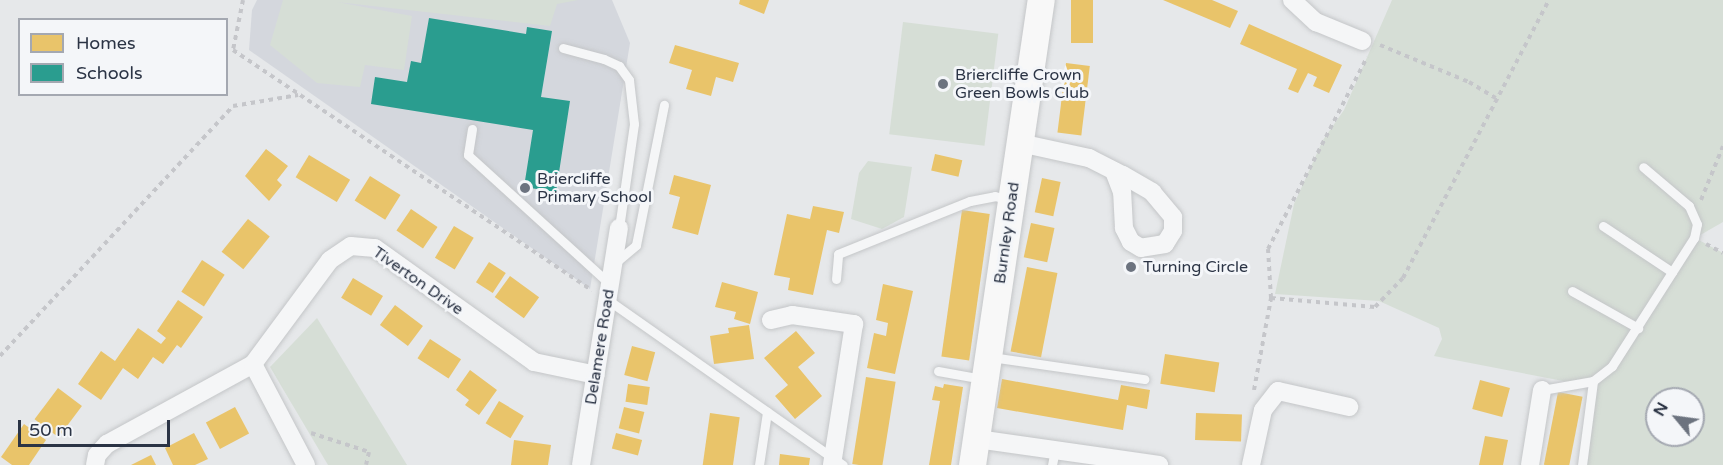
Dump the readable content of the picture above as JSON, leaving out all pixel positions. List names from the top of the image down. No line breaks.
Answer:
{"streets":{"street":["Burnley Road","Tiverton Drive","Delamere Road"]},"crossings":[["Tiverton Drive","Delamere Road"]],"places":["Briercliffe Crown Green Bowls Club","Briercliffe Primary School","Turning Circle"],"legend":["Homes","Schools"],"scale_bar":"50 m","north":"top left"}
